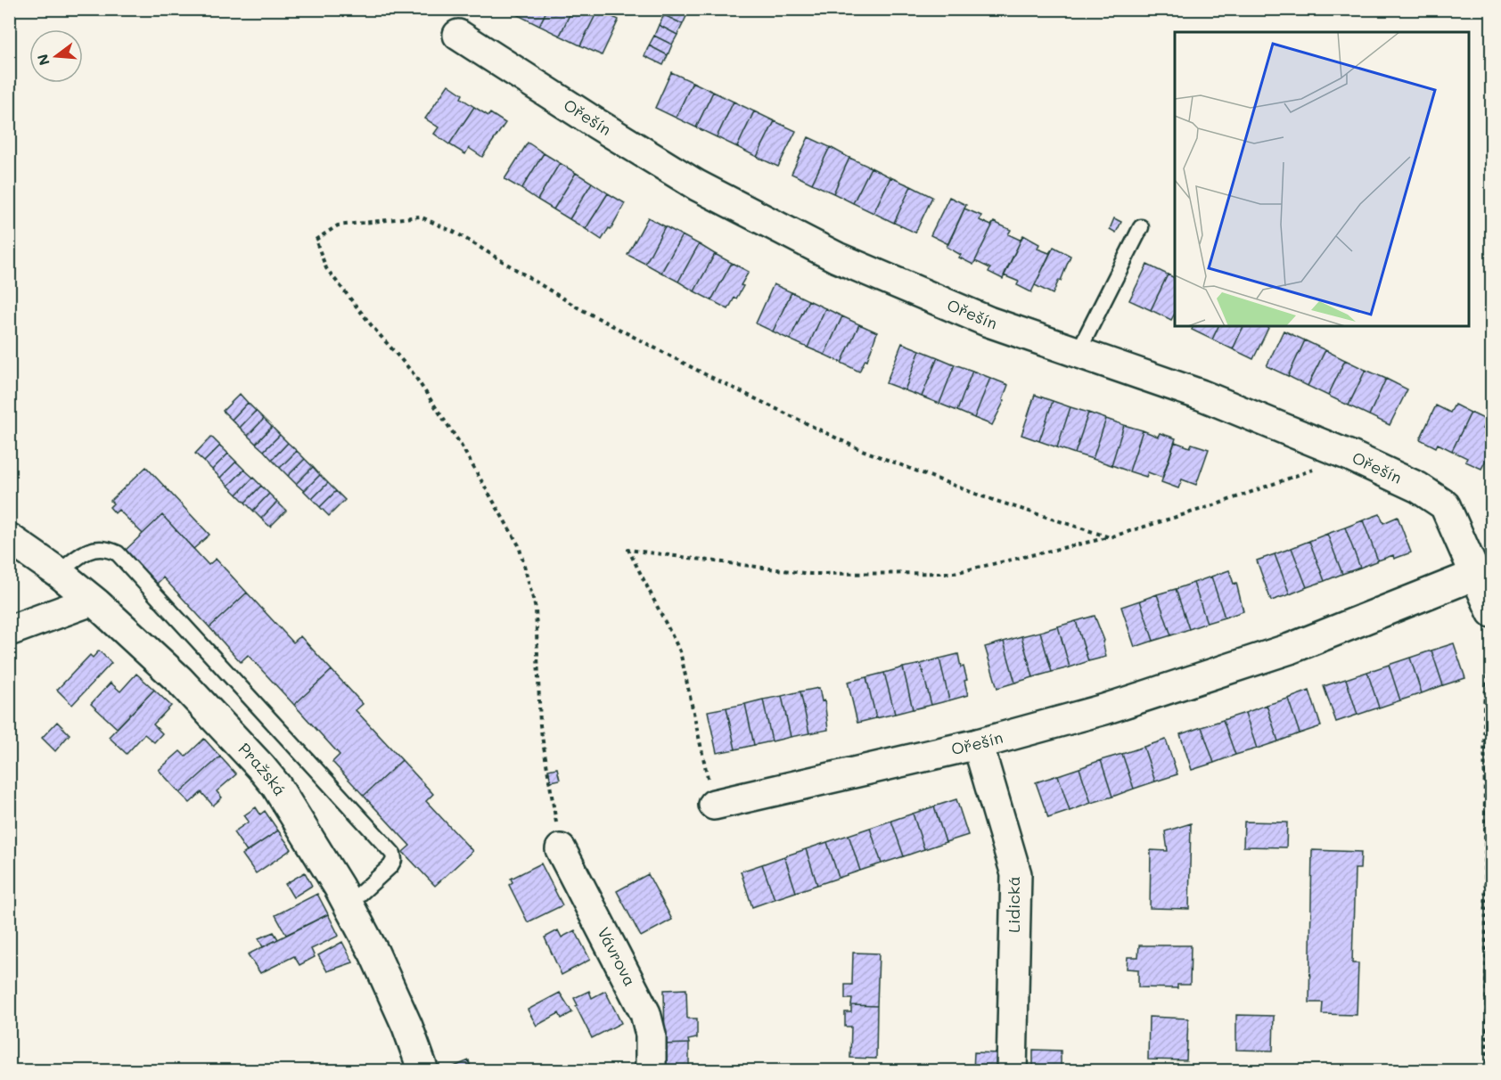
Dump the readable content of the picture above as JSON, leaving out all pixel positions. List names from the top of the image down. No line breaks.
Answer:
{"streets":{"street":["Ořešín","Pražská","Lidická","Vávrova"]},"crossings":[["Ořešín","Lidická"]],"north":"left"}
